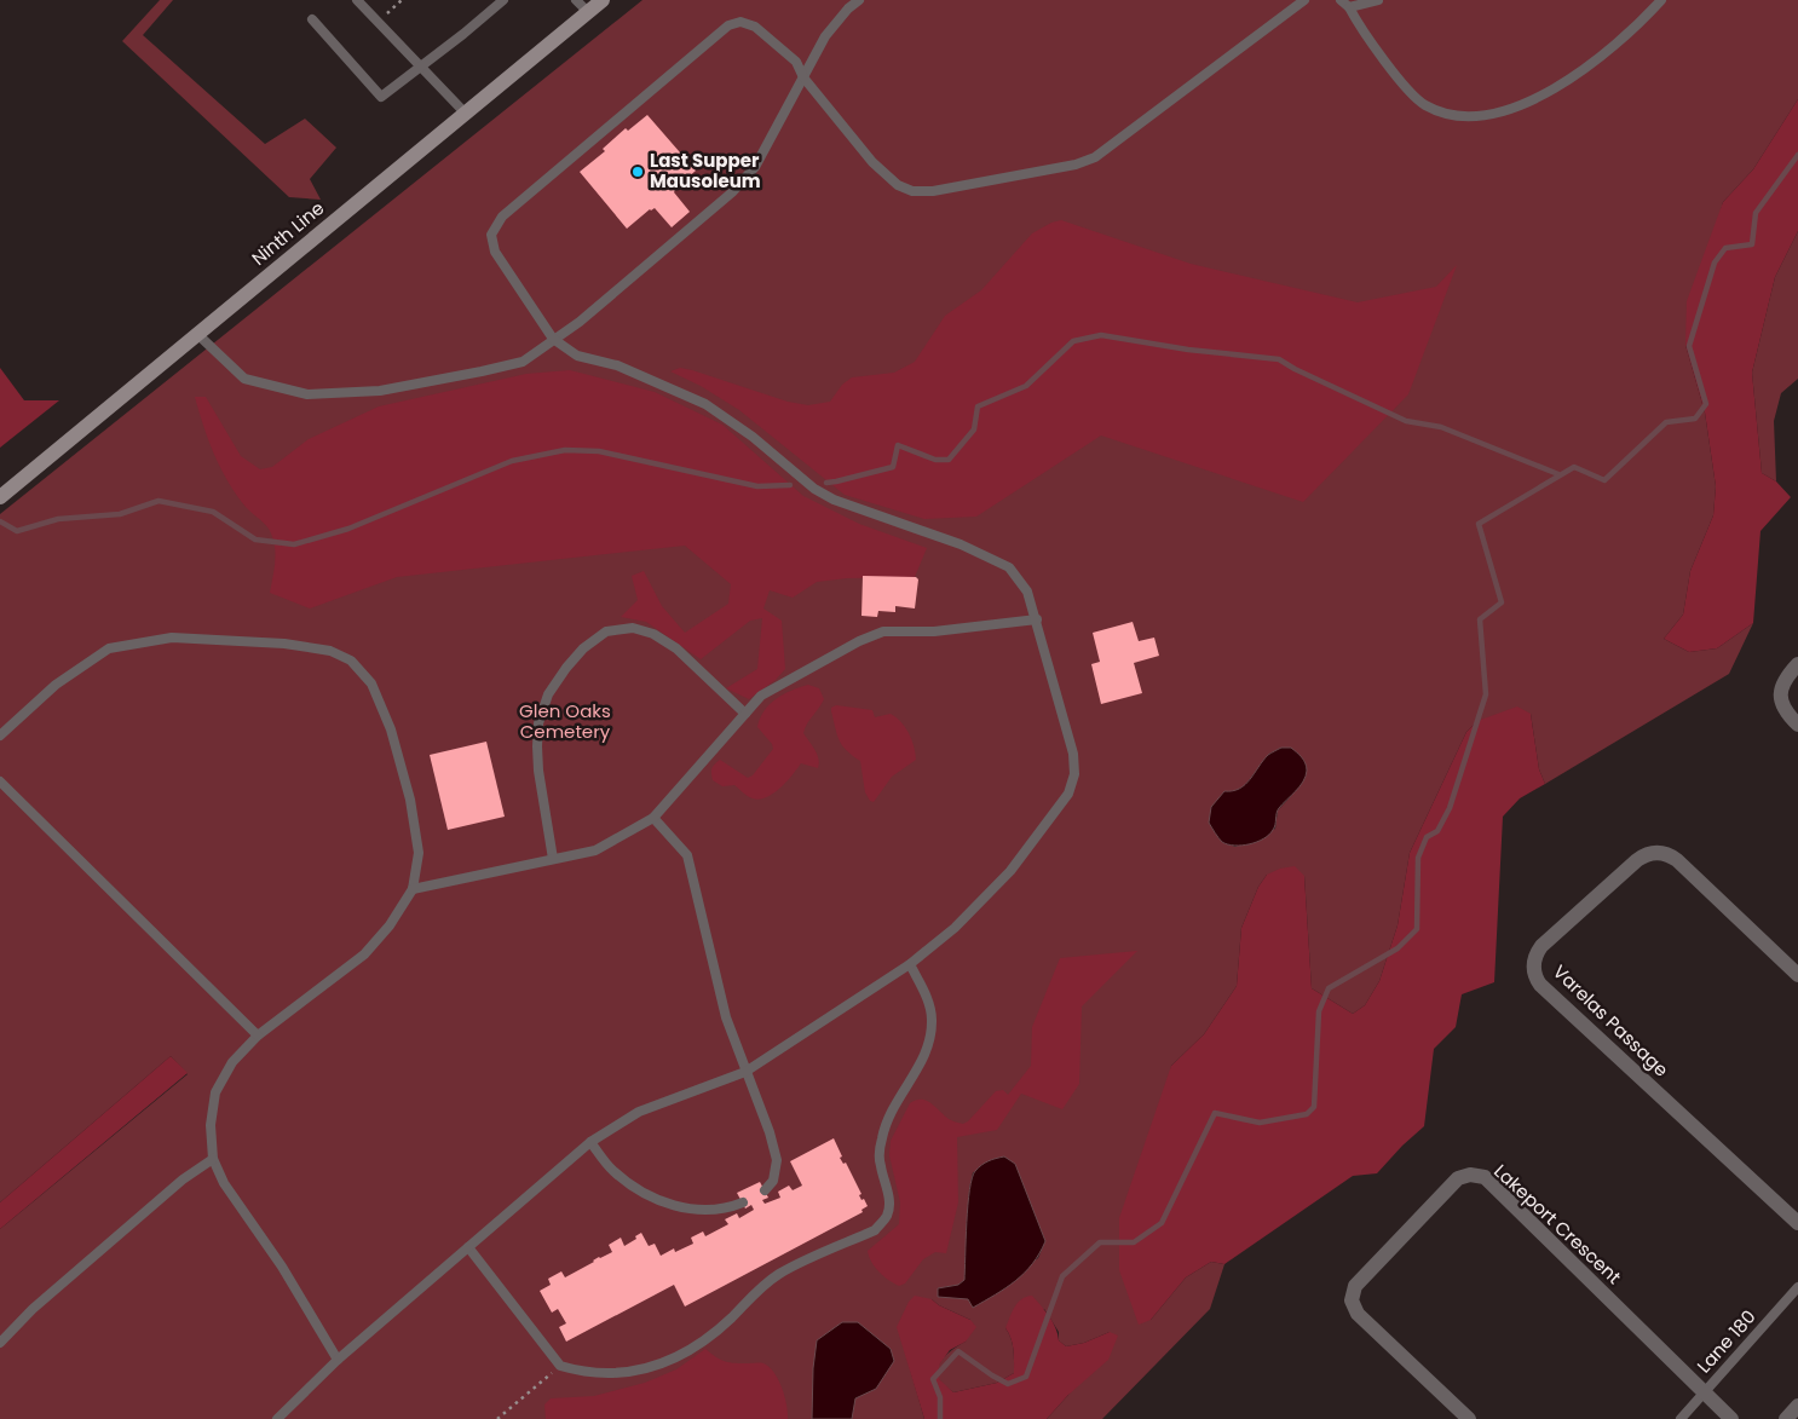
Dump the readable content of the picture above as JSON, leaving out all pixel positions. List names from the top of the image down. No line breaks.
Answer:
{"streets":{"main road":["Ninth Line"],"street":["Varelas Passage","Lakeport Crescent"],"lane":["Lane 180"]},"crossings":[["Lakeport Crescent","Lane 180"]],"parks":["Glen Oaks Cemetery"],"places":["Last Supper Mausoleum"]}
